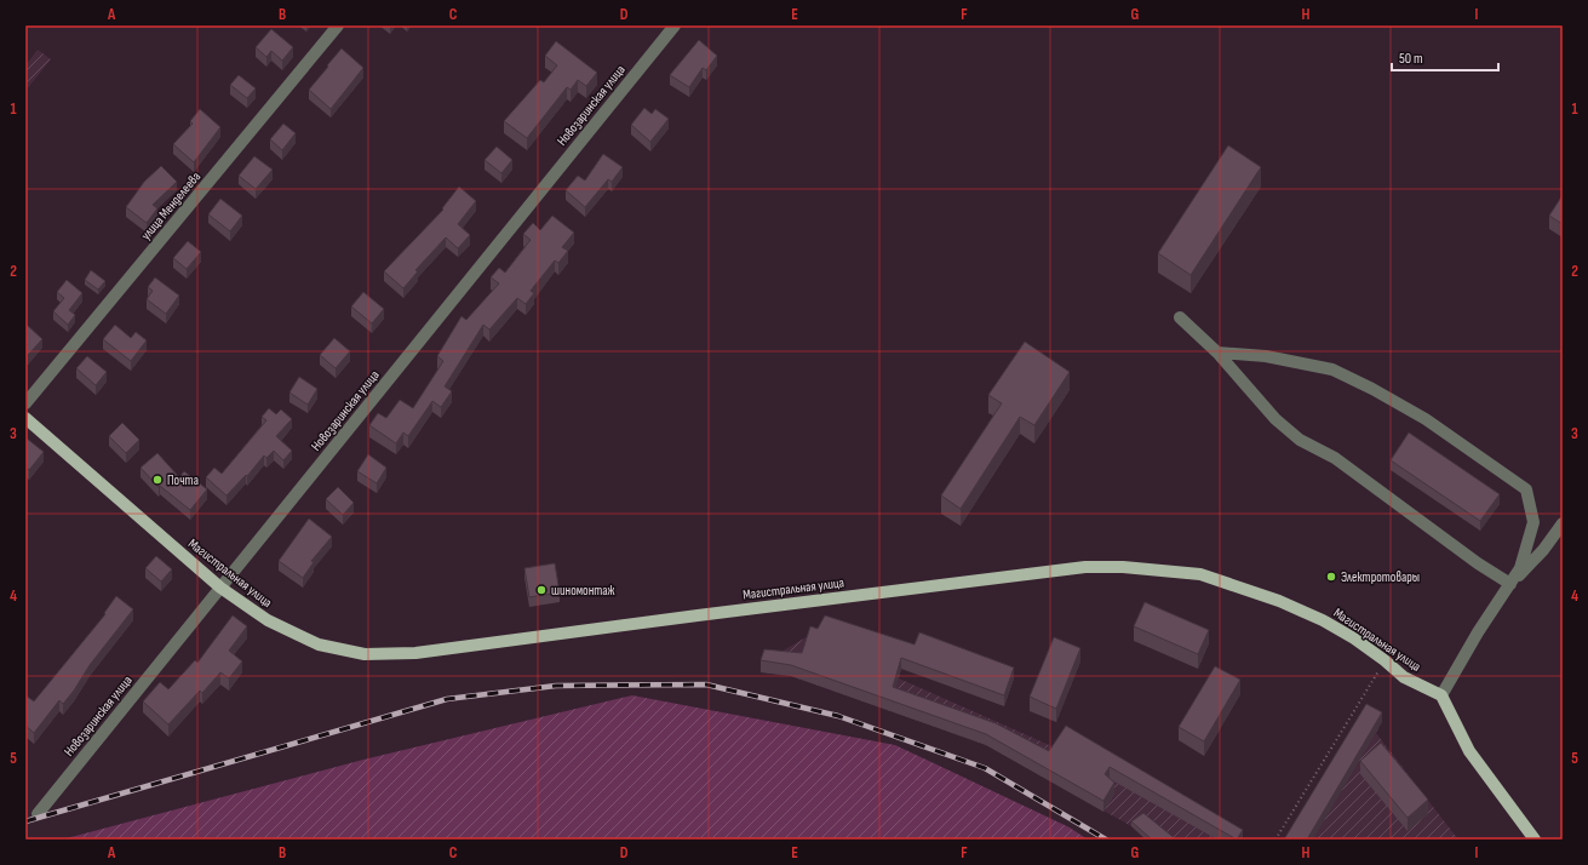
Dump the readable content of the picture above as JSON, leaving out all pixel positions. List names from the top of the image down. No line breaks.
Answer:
{"streets":{"main road":["Магистральная улица"],"street":["Новозаринская улица","улица Менделеева"]},"crossings":[["Новозаринская улица","Магистральная улица"]],"places":["Почта","Электротовары","шиномонтаж"],"scale_bar":"50 m","grid":{"columns":["A","B","C","D","E","F","G","H","I"],"rows":["1","2","3","4","5"]}}
